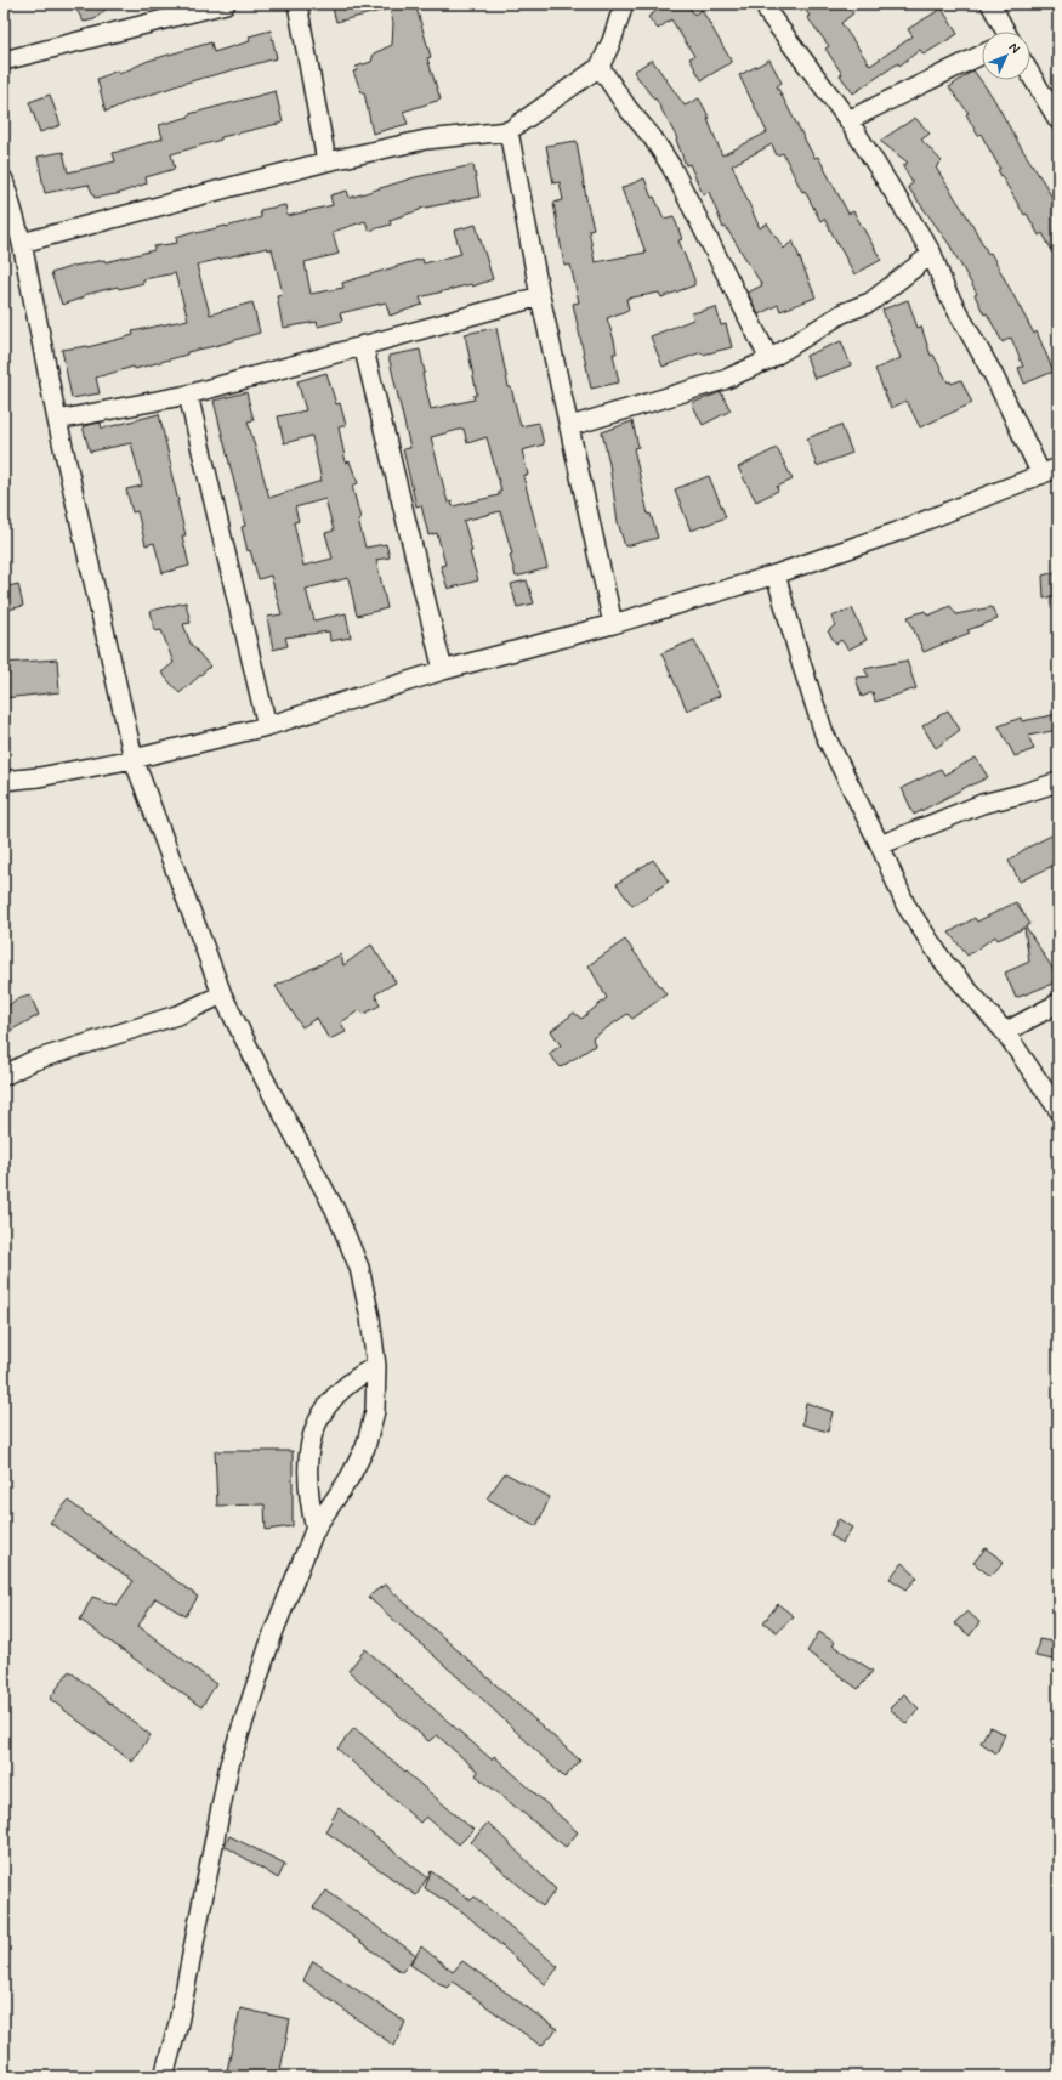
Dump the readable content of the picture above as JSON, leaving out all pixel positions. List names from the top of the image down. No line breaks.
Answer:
{"north":"top right"}
